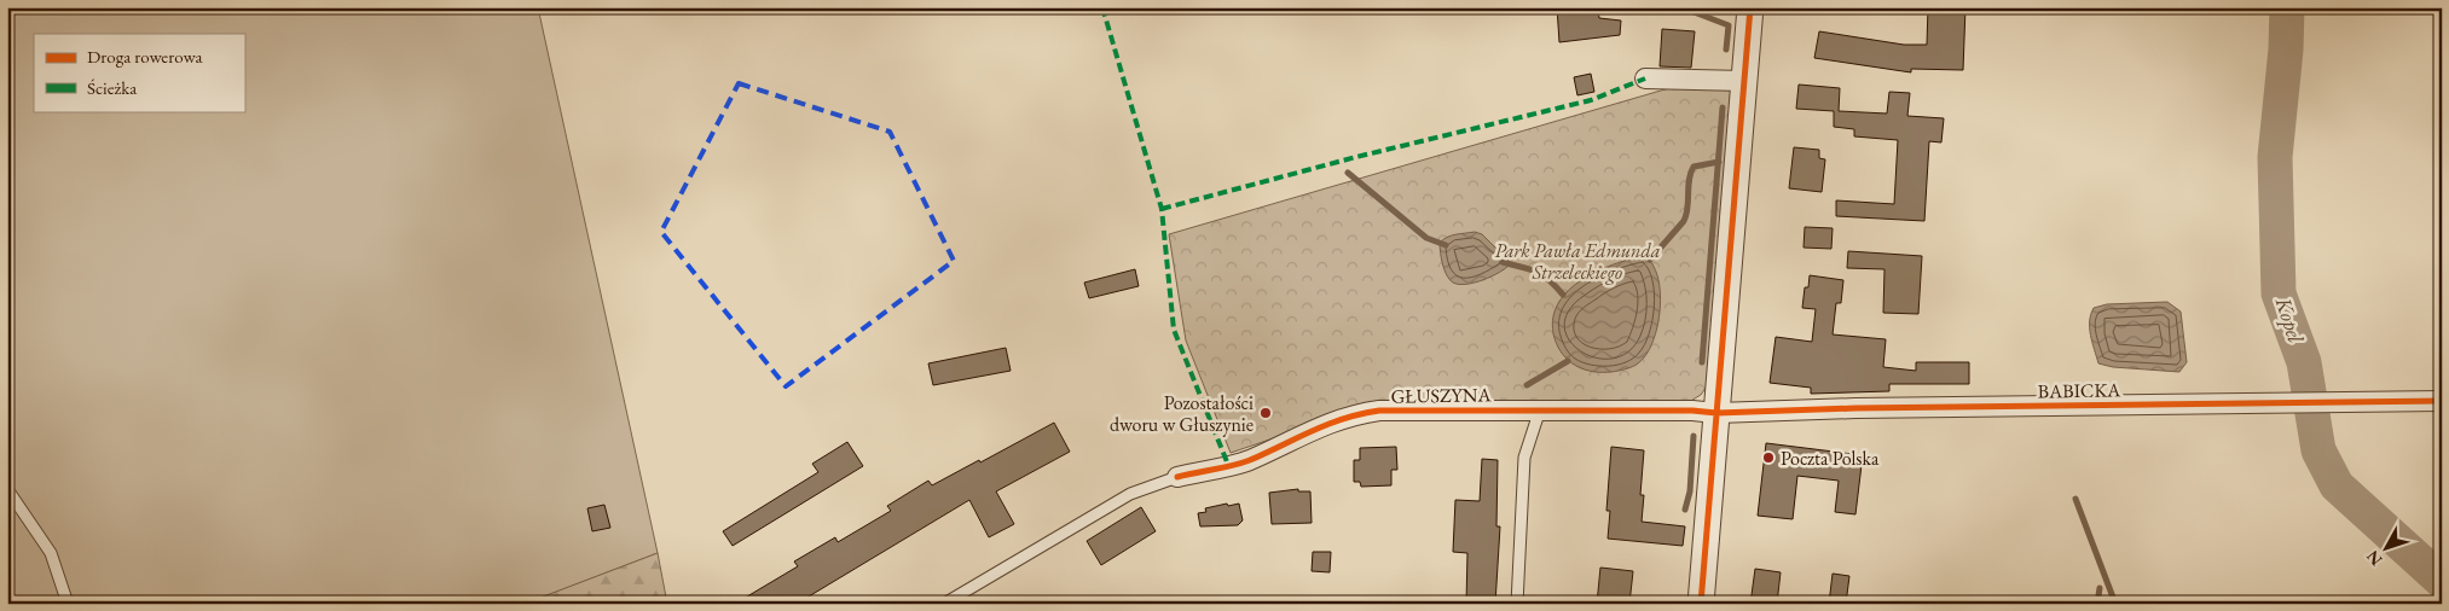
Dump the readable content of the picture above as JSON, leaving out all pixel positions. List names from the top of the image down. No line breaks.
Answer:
{"streets":{"street":["BABICKA","GŁUSZYNA"]},"crossings":[["BABICKA","GŁUSZYNA"]],"water":["Kopel"],"parks":["Park Pawła Edmunda Strzeleckiego"],"places":["Pozostałości dworu w Głuszynie","Poczta Polska"],"legend":["Droga rowerowa","Ścieżka"],"north":"bottom left"}
